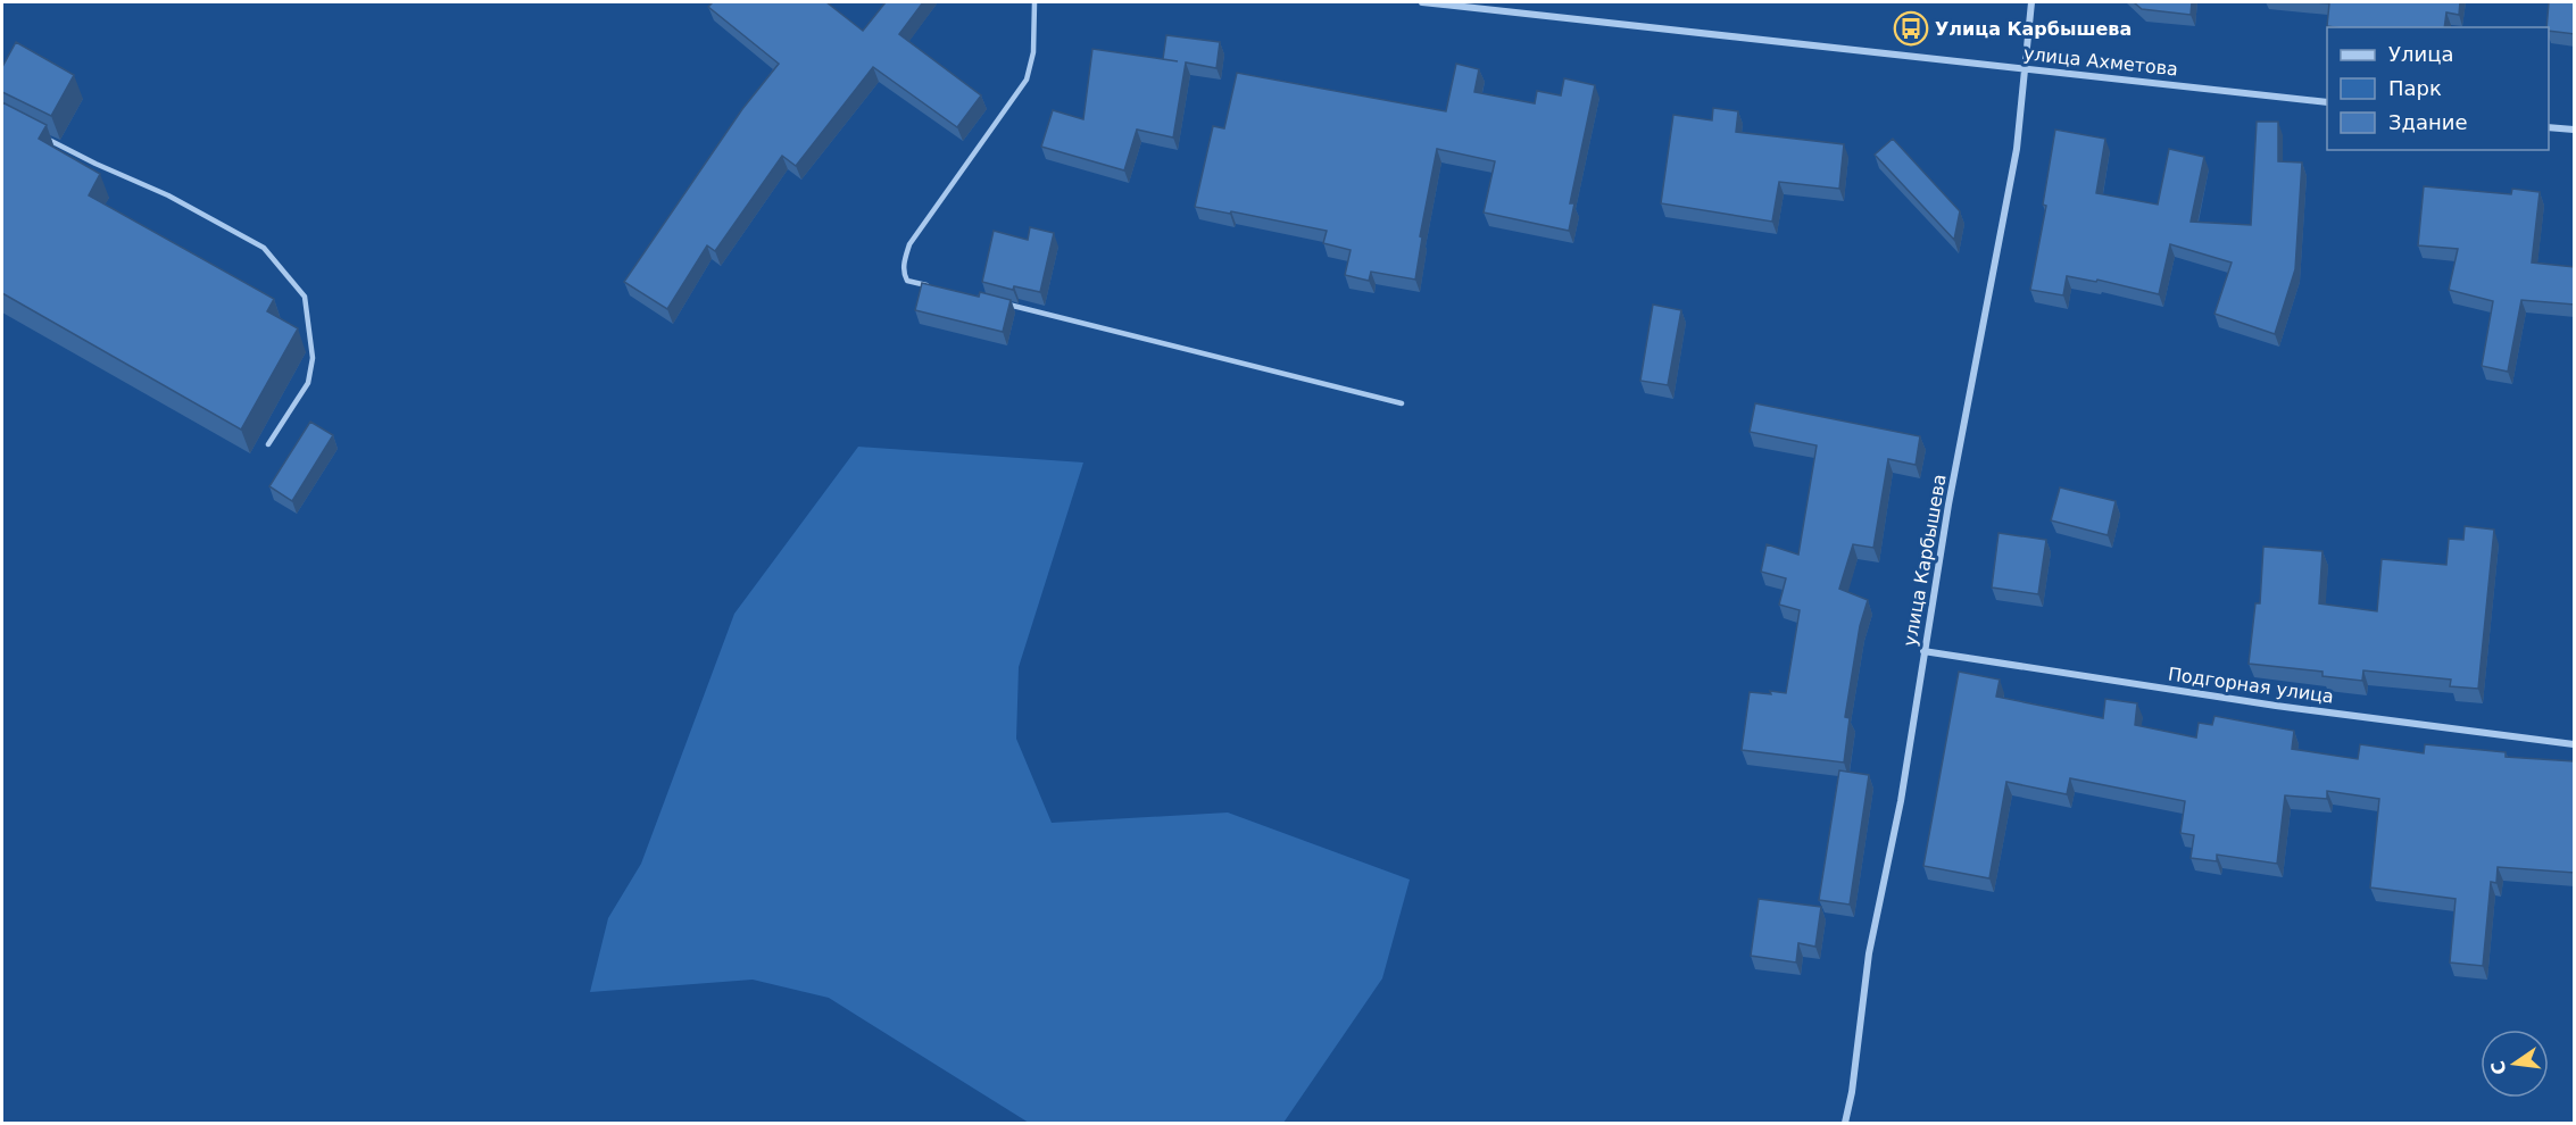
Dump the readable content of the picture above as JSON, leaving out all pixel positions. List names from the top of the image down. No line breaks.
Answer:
{"streets":{"street":["улица Ахметова","улица Карбышева","Подгорная улица"]},"crossings":[["улица Ахметова","улица Карбышева"],["улица Карбышева","Подгорная улица"]],"places":{"bus stop":["Улица Карбышева"]},"legend":["Улица","Парк","Здание"],"north":"left"}
